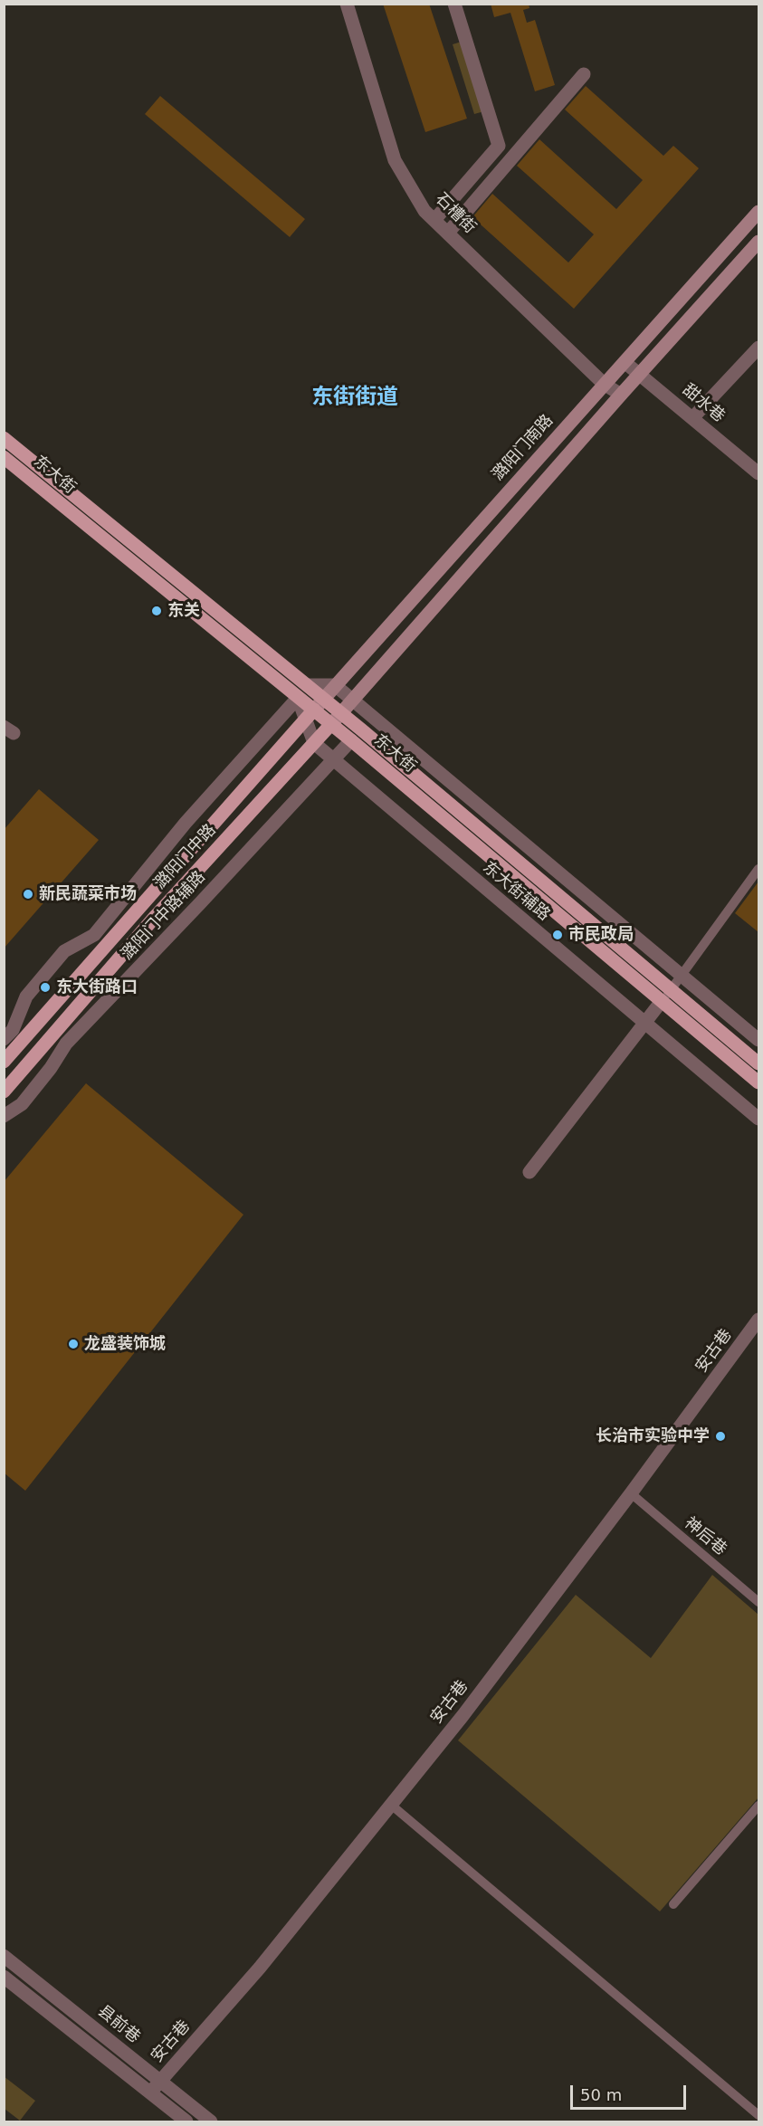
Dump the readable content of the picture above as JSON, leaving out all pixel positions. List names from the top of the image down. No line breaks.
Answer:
{"streets":{"main road":["潞阳门南路","东大街","潞阳门中路"],"street":["石槽街","甜水巷","东大街辅路","潞阳门中路辅路","安古巷","县前巷"],"lane":["神后巷"]},"crossings":[["石槽街","潞阳门南路"],["甜水巷","潞阳门南路"],["潞阳门南路","东大街"],["潞阳门南路","潞阳门中路"],["东大街","潞阳门中路"],["东大街","潞阳门中路辅路"],["潞阳门中路","东大街辅路"],["东大街辅路","潞阳门中路辅路"],["安古巷","神后巷"],["安古巷","县前巷"]],"districts":["东街街道"],"places":["东关","新民蔬菜市场","市民政局","东大街路口","龙盛装饰城","长治市实验中学"],"scale_bar":"50 m"}
